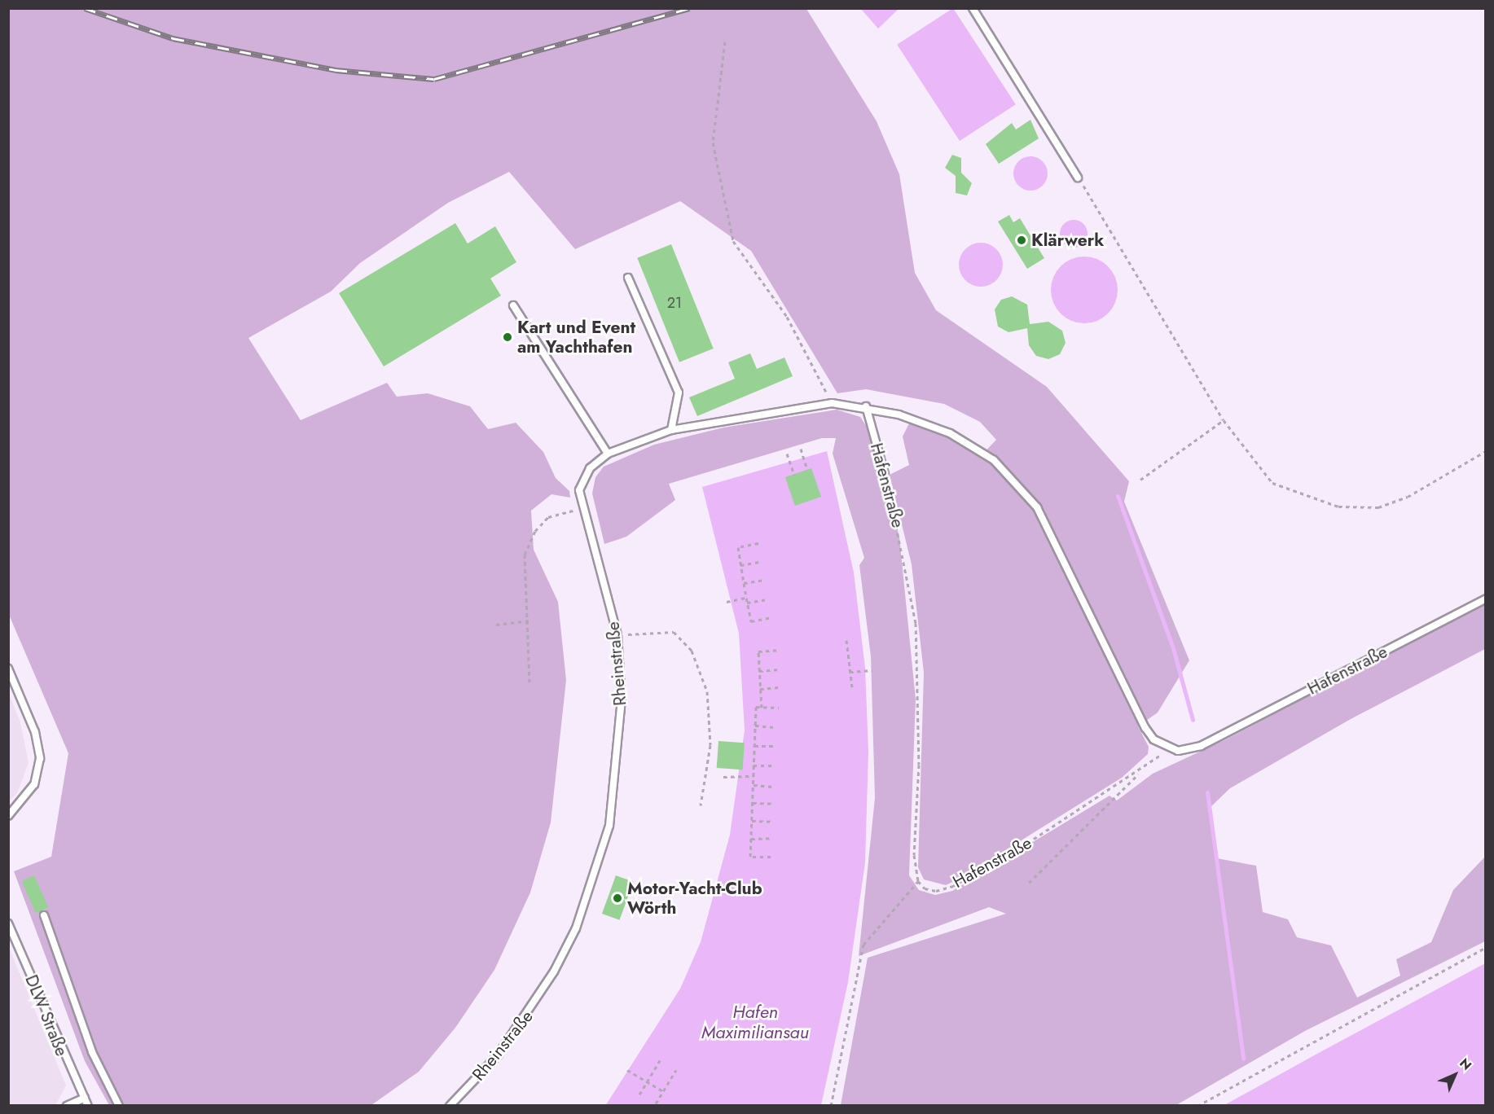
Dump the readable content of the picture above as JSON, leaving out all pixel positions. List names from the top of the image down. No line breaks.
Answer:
{"streets":{"lane":["Hafenstraße","Rheinstraße","DLW Straße"]},"crossings":[["Hafenstraße","Rheinstraße"]],"water":["Hafen Maximiliansau"],"places":["Klärwerk","Kart und Event am Yachthafen","Motor-Yacht-Club Wörth"],"house_numbers":["21"],"north":"top right"}
